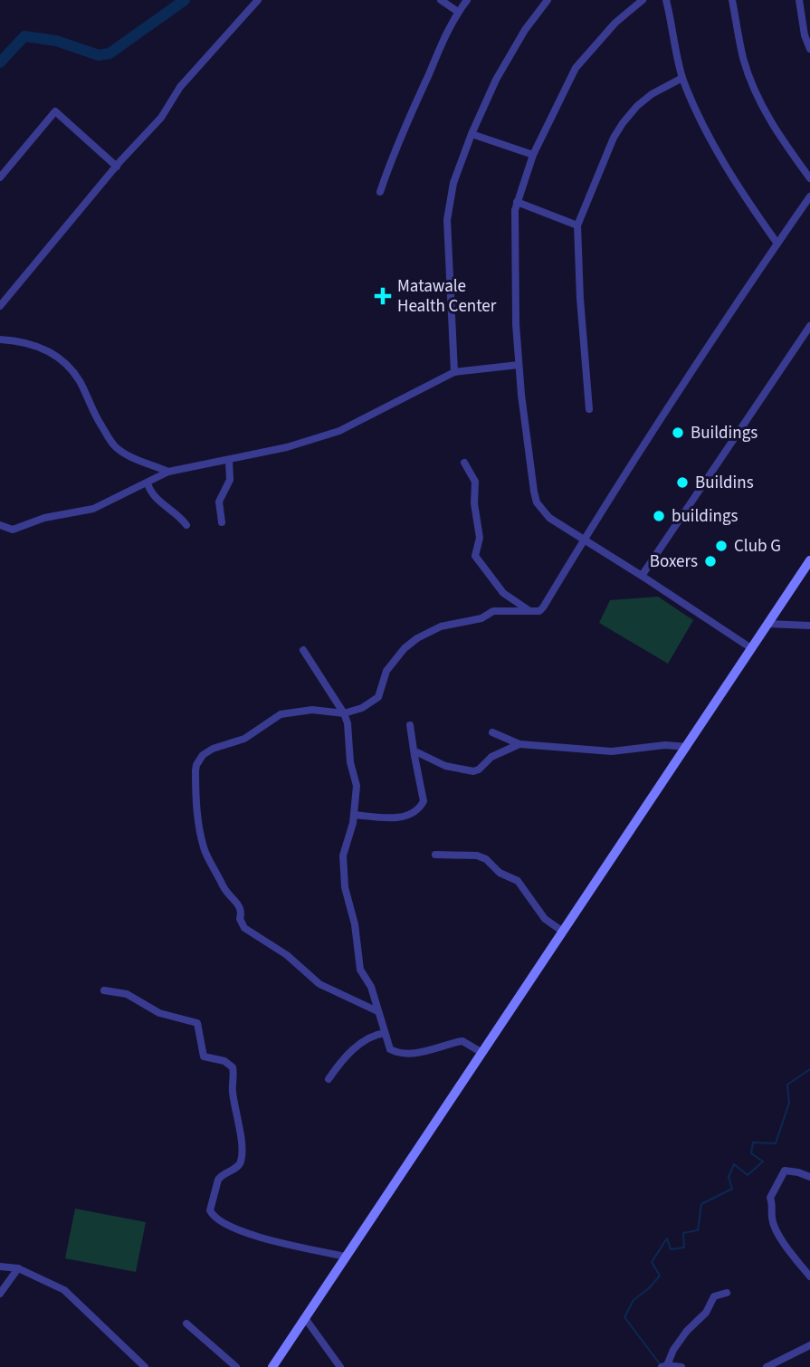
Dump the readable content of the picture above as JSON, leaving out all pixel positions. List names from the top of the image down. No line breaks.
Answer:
{"places":{"health":["Matawale Health Center"],"other":["Buildings","Buildins","buildings","Club G","Boxers"]}}
